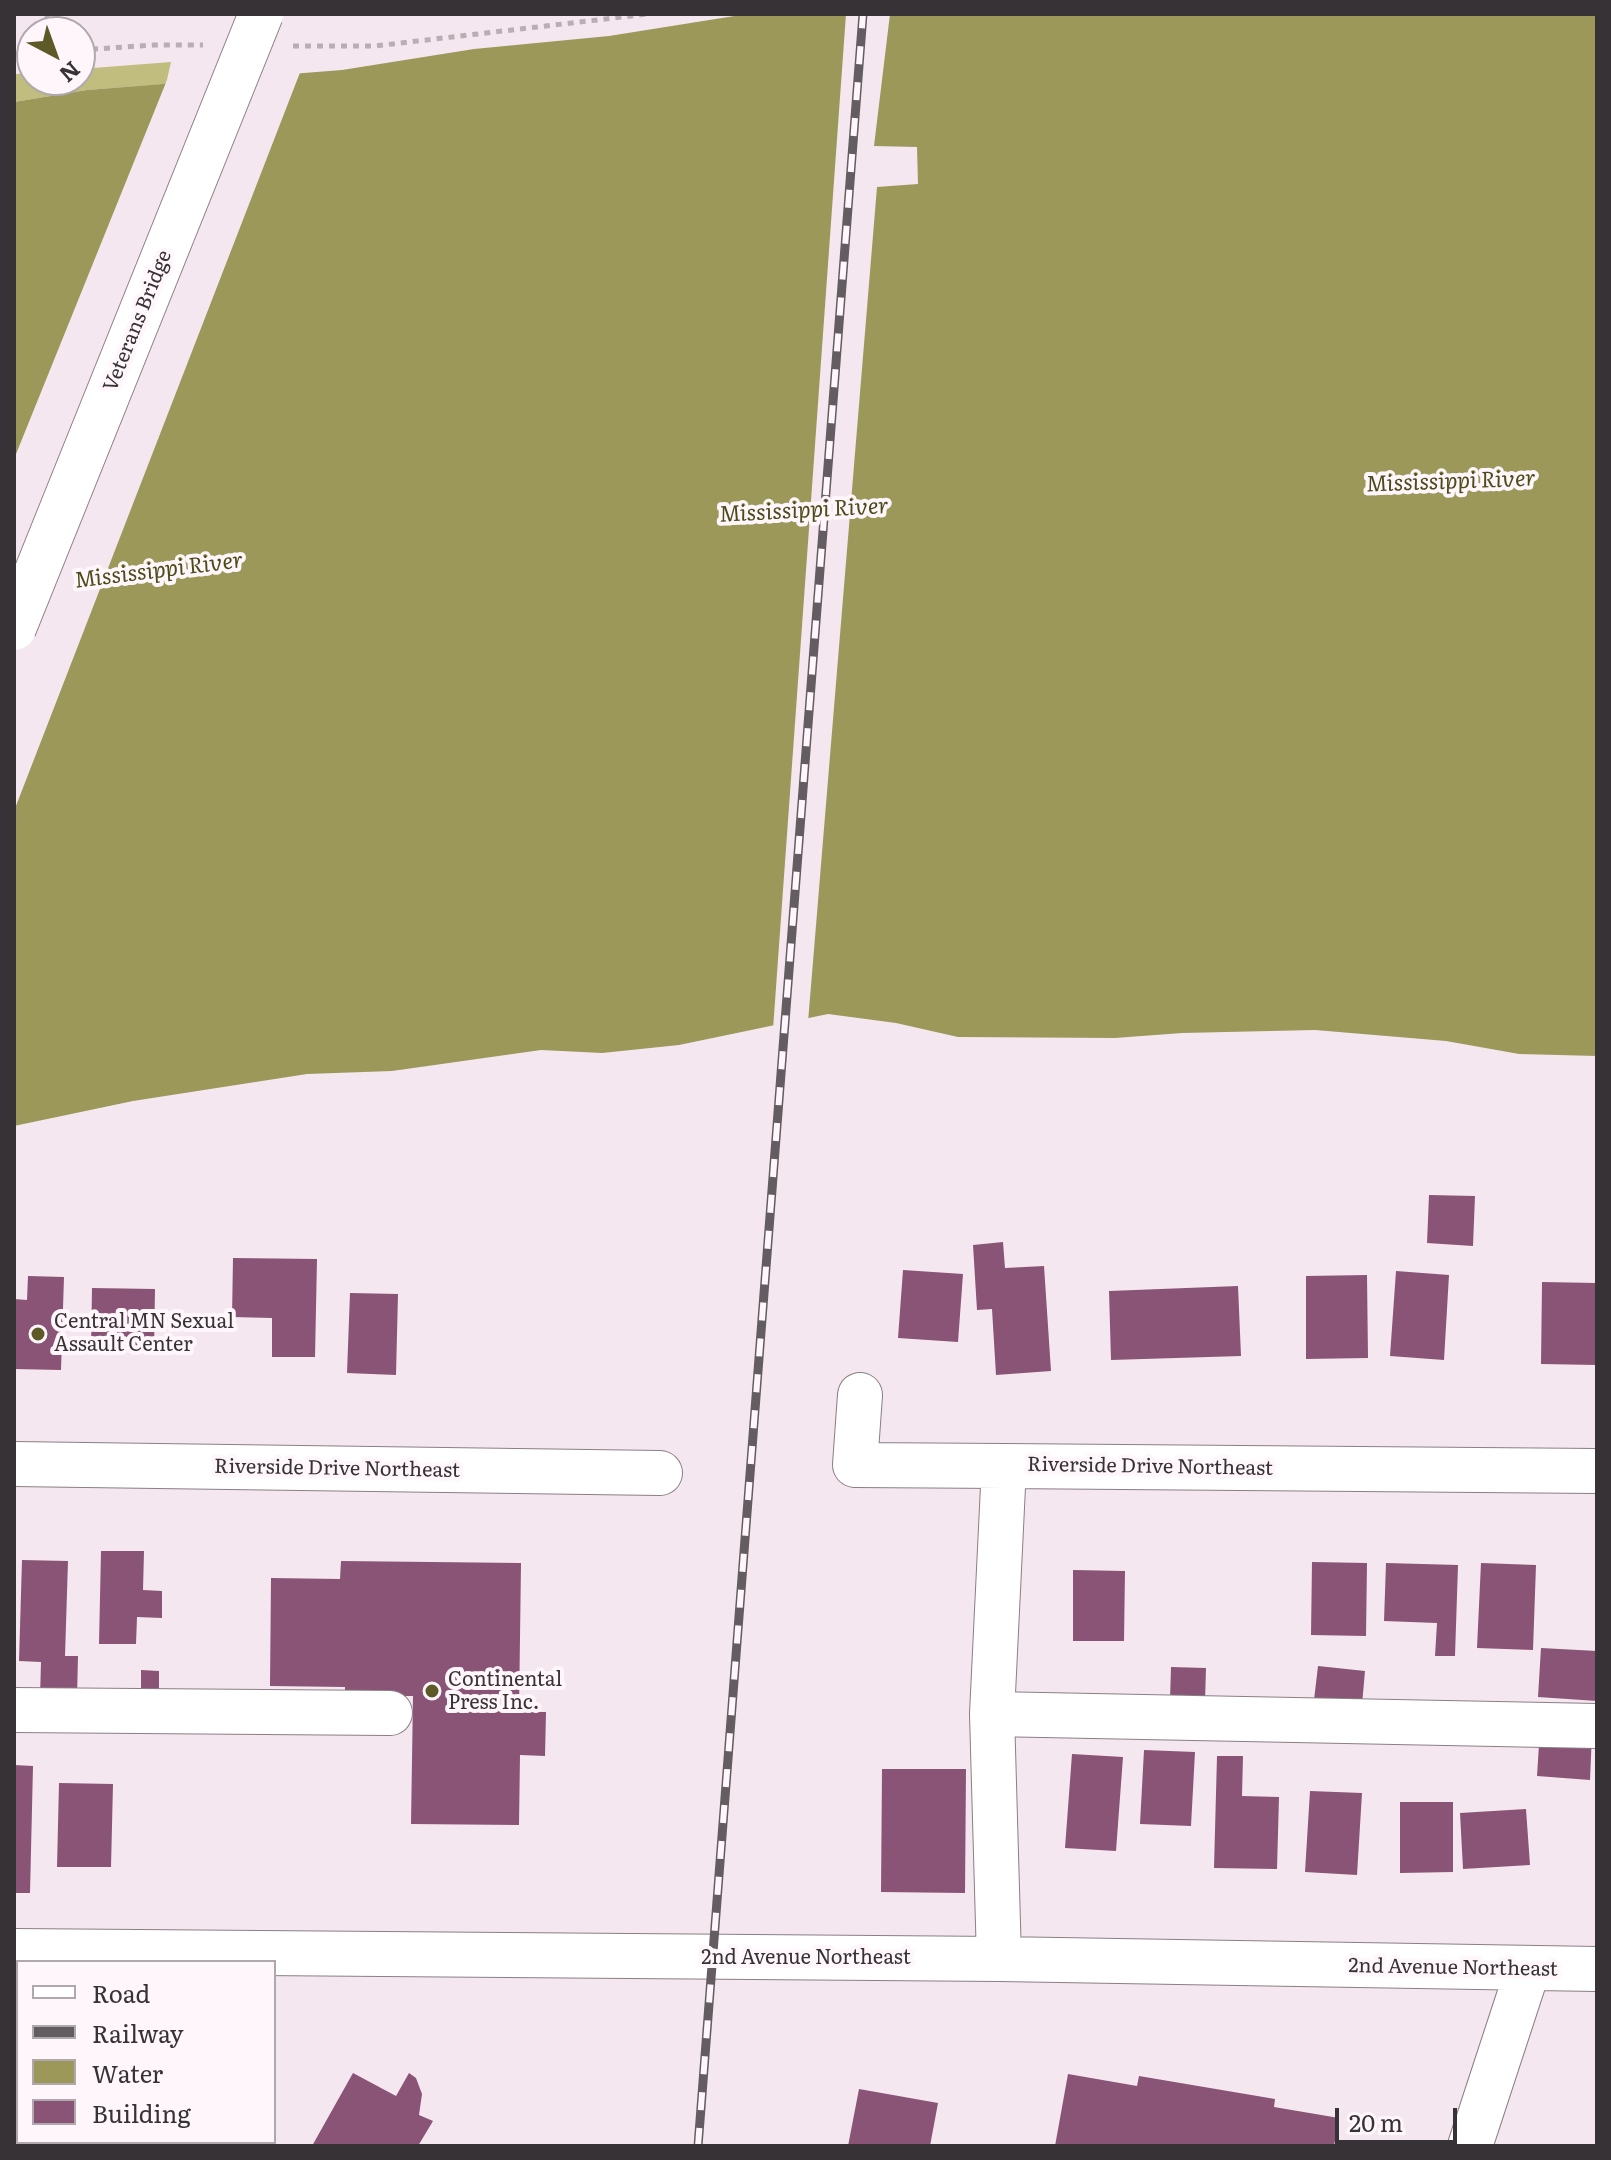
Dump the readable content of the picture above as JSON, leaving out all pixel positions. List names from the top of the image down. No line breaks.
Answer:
{"streets":{"street":["Veterans Bridge","Riverside Drive Northeast","2nd Avenue Northeast"]},"crossings":[["Riverside Drive Northeast","2nd Avenue Northeast"]],"water":["Mississippi River"],"places":["Central MN Sexual Assault Center","Continental Press Inc."],"legend":["Road","Railway","Water","Building"],"scale_bar":"20 m","north":"bottom right"}
